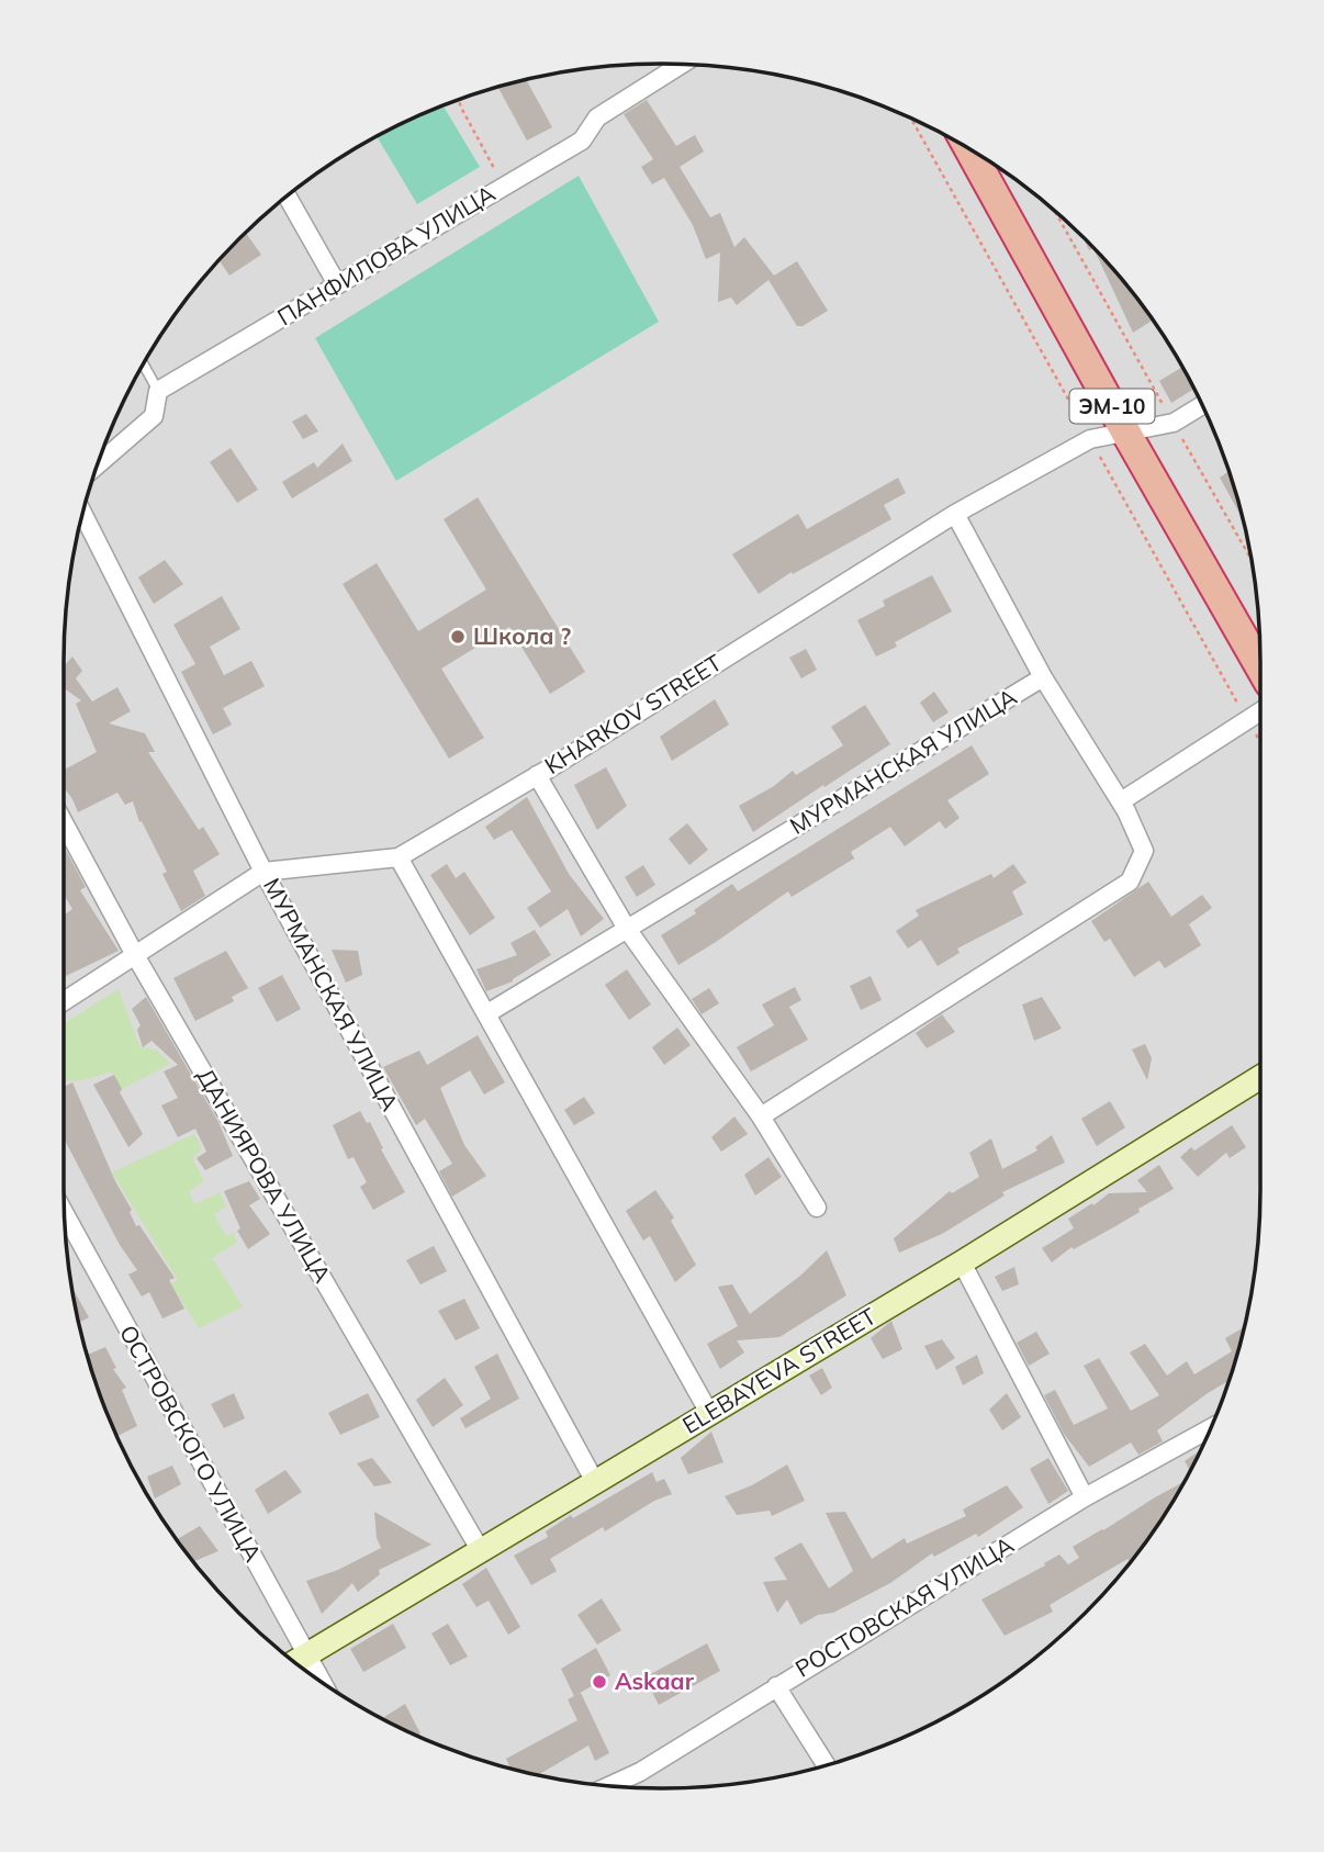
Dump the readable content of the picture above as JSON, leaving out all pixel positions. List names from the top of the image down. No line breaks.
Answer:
{"streets":{"highway":["ЭМ-10"],"main road":["ELEBAYEVA STREET"],"street":["ПАНФИЛОВА УЛИЦА","KHARKOV STREET","МУРМАНСКАЯ УЛИЦА","ДАНИЯРОВА УЛИЦА","ОСТРОВСКОГО УЛИЦА","РОСТОВСКАЯ УЛИЦА"]},"crossings":[["ЭМ-10","KHARKOV STREET"],["KHARKOV STREET","МУРМАНСКАЯ УЛИЦА"],["KHARKOV STREET","ДАНИЯРОВА УЛИЦА"],["МУРМАНСКАЯ УЛИЦА","ELEBAYEVA STREET"],["ДАНИЯРОВА УЛИЦА","ELEBAYEVA STREET"],["ELEBAYEVA STREET","ОСТРОВСКОГО УЛИЦА"]],"places":["Школа ?","Askaar"]}
